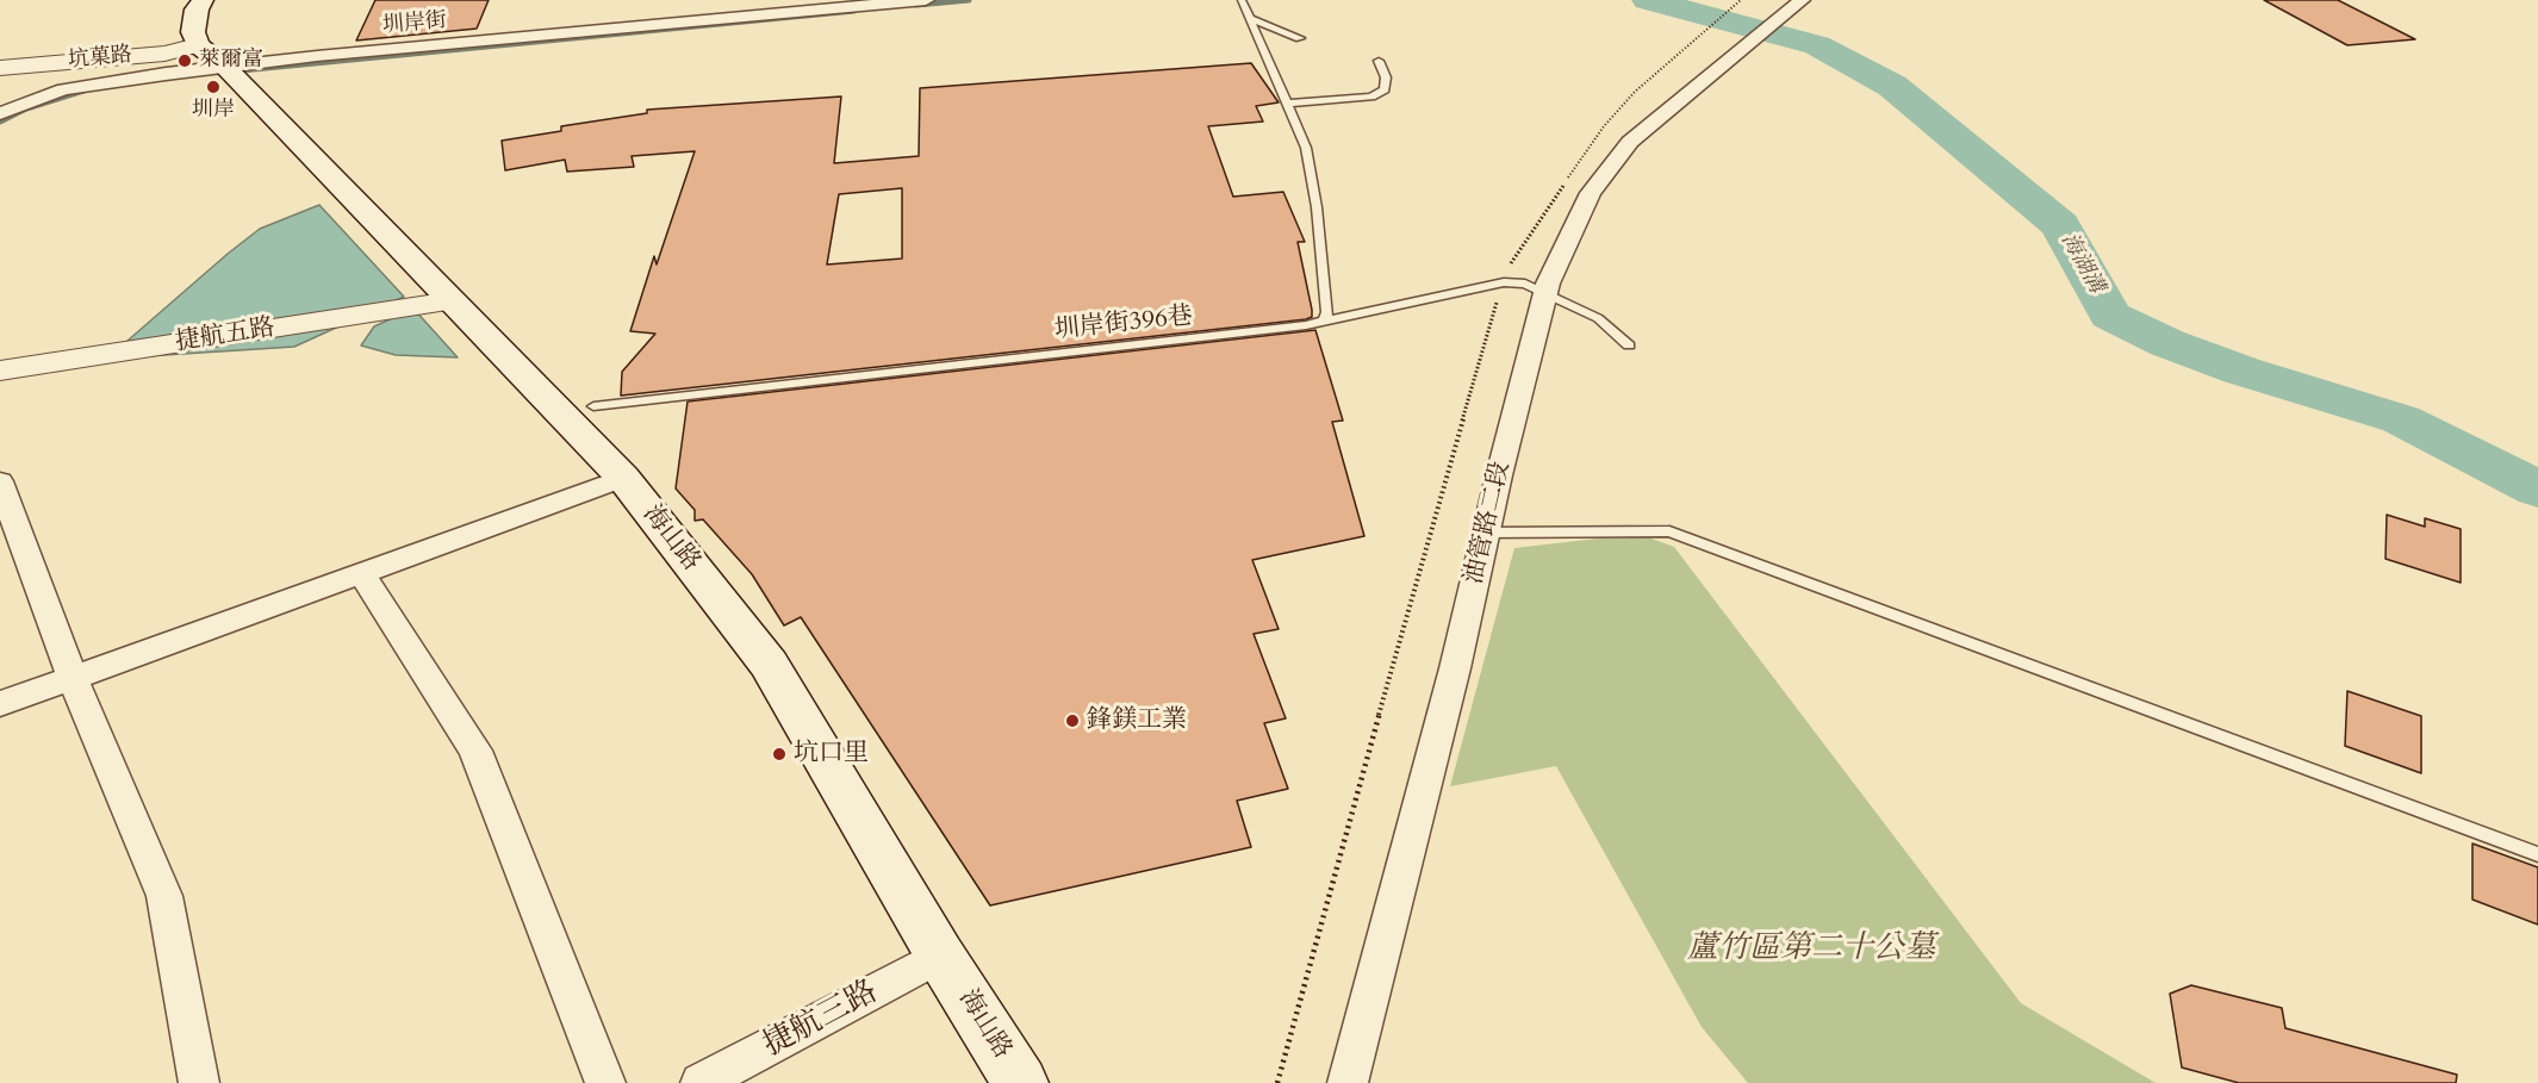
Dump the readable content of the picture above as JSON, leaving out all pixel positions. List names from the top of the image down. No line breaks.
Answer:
{"streets":{"main road":["海山路"],"street":["圳岸街","坑菓路","捷航五路","油管路二段","捷航三路"],"lane":["圳岸街396巷"]},"crossings":[["圳岸街","坑菓路"],["圳岸街","海山路"],["坑菓路","海山路"],["捷航五路","海山路"],["海山路","捷航三路"]],"water":["海湖溝"],"parks":["蘆竹區第二十公墓"],"places":["萊爾富","圳岸","鋒鎂工業","坑口里"]}
